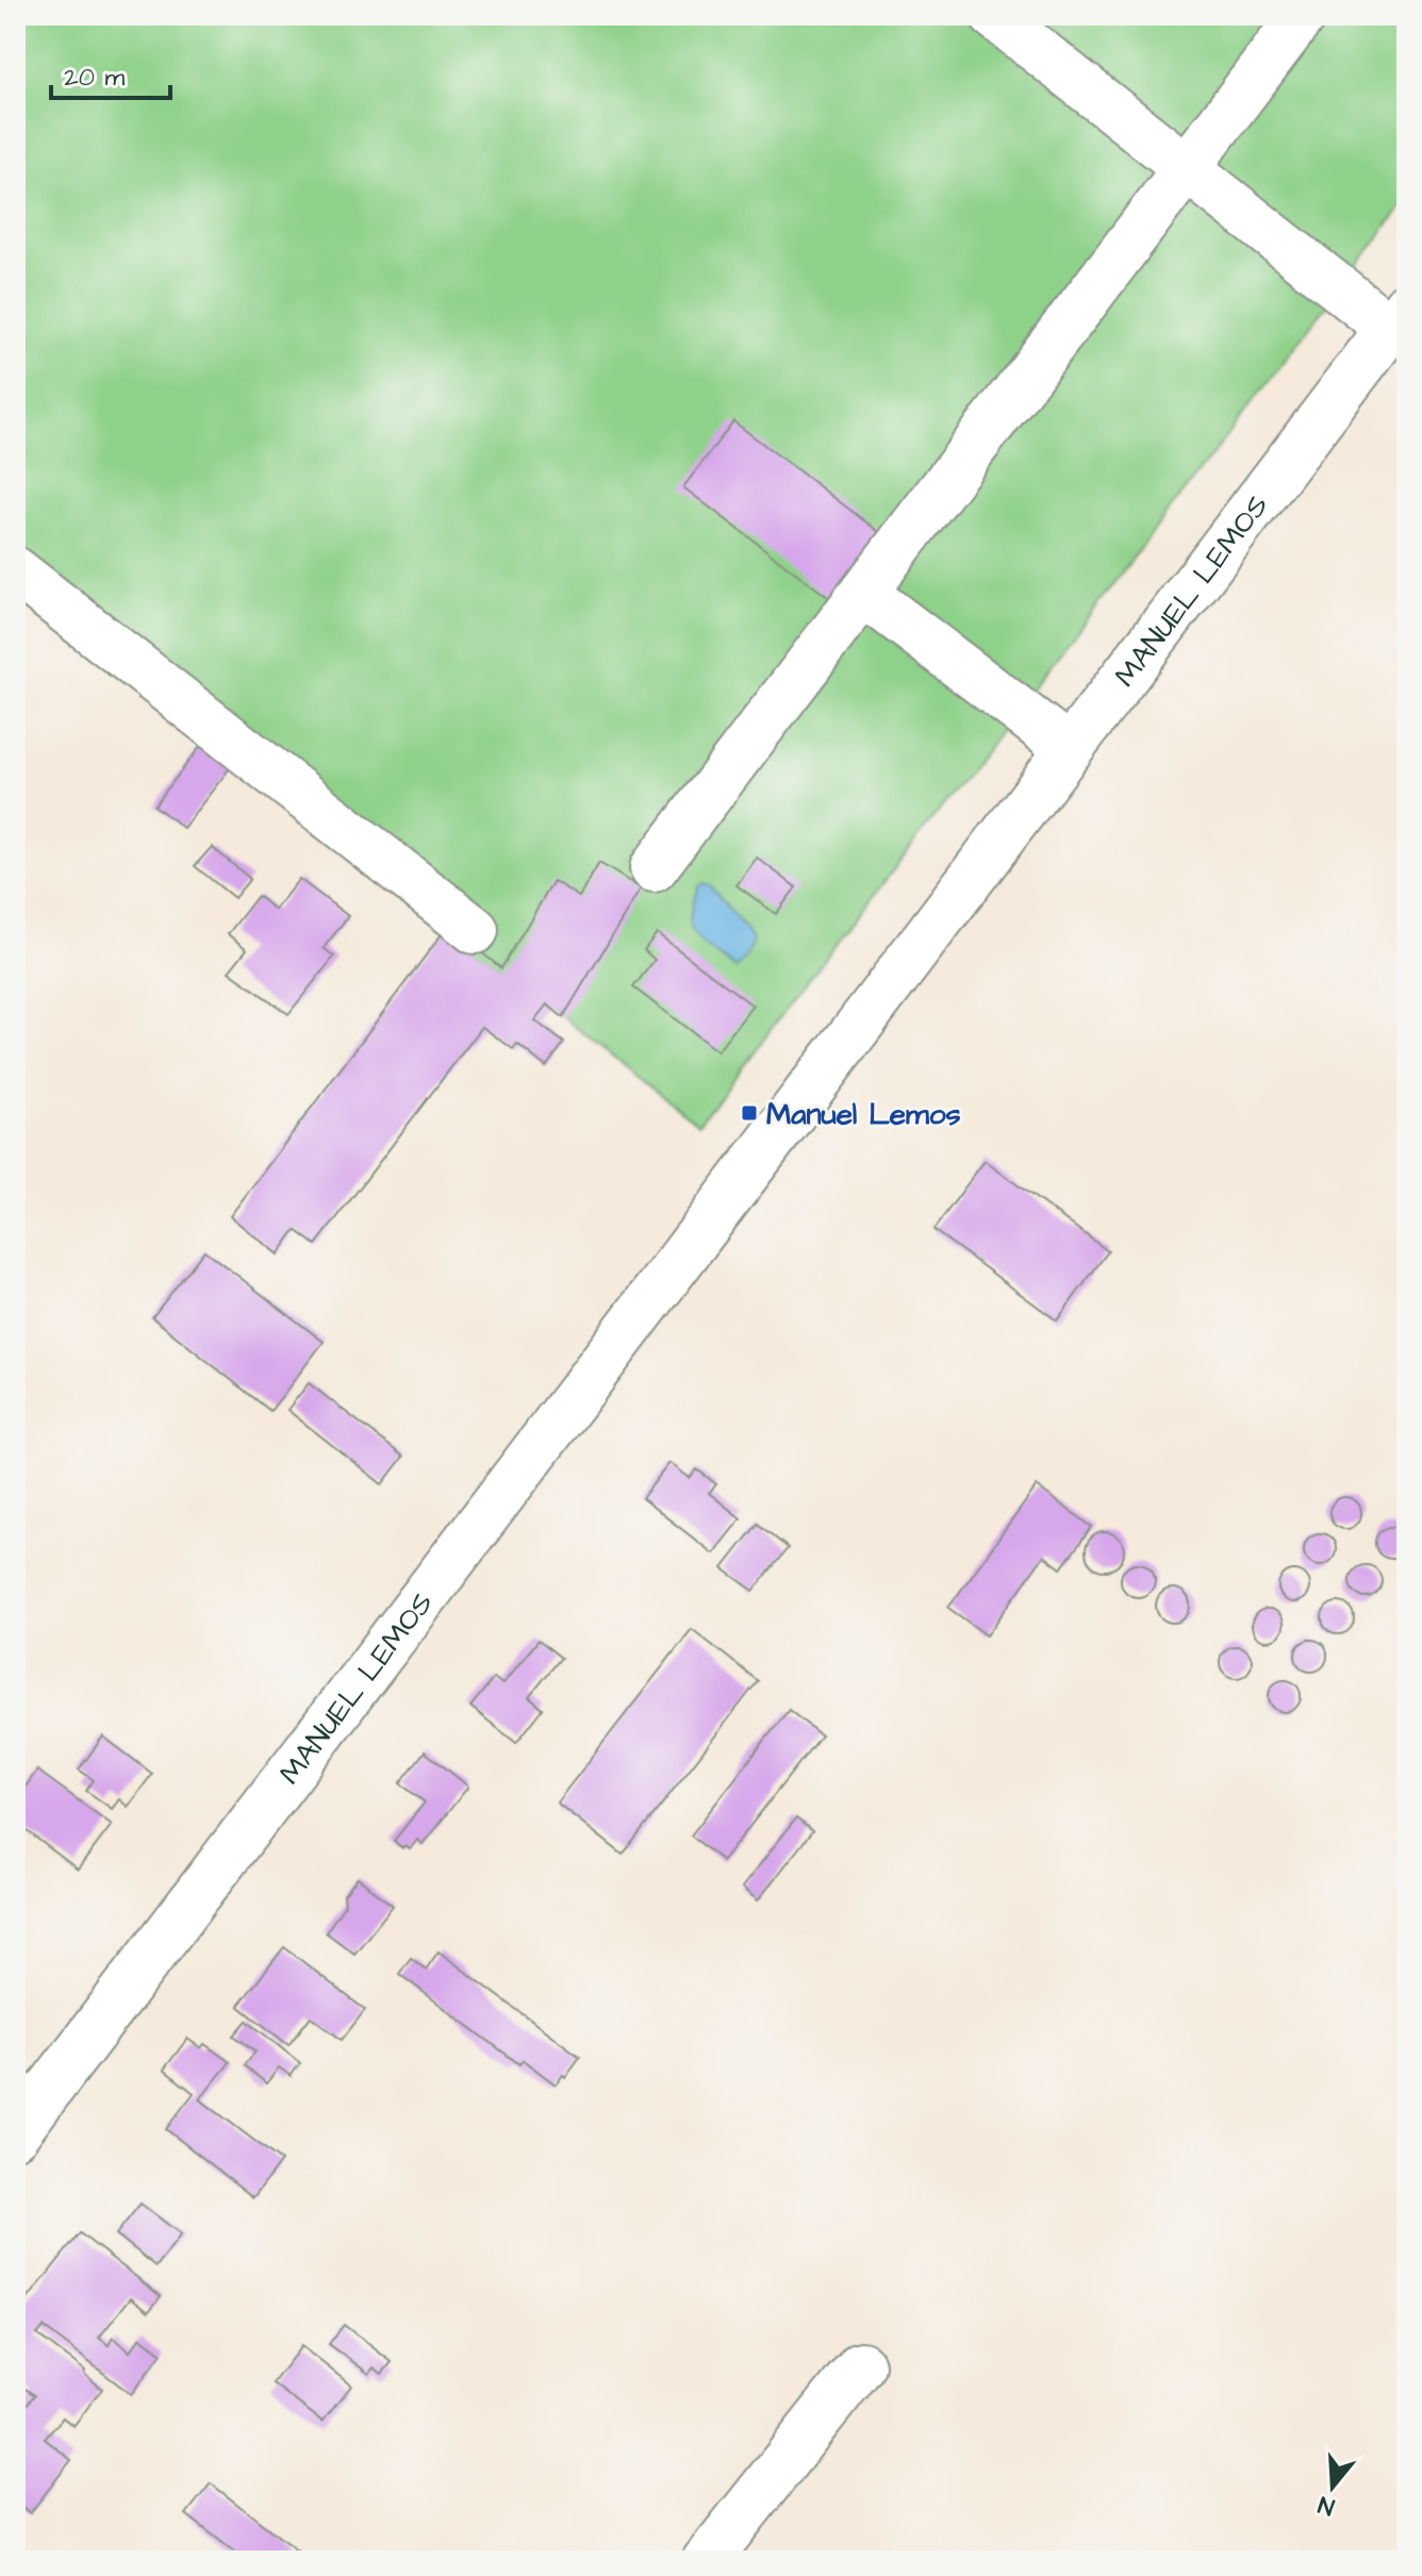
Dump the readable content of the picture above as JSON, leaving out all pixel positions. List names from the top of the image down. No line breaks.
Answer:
{"streets":{"street":["MANUEL LEMOS"]},"places":{"transit":["Manuel Lemos"]},"scale_bar":"20 m","north":"bottom"}
